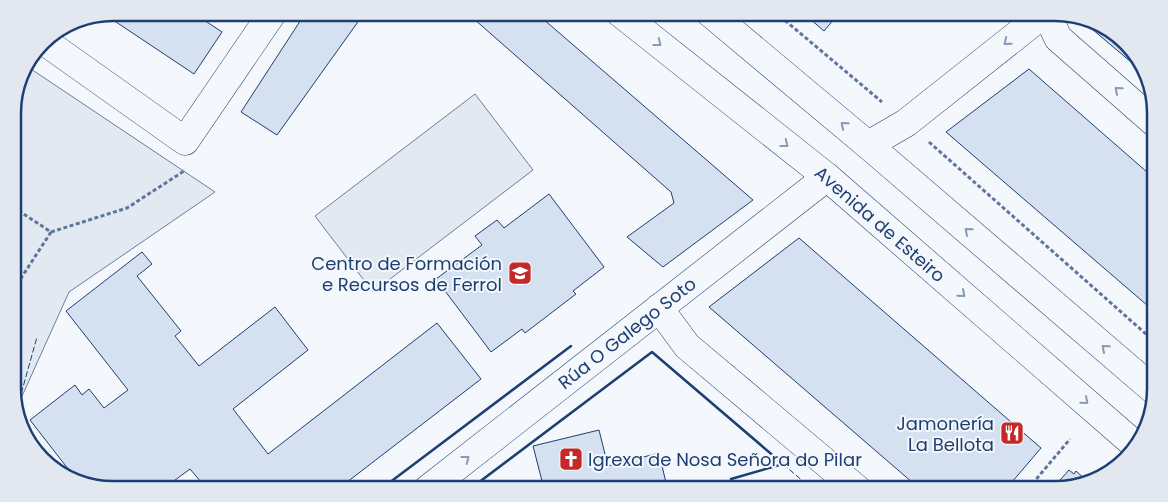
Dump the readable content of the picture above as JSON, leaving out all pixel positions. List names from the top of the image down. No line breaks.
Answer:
{"streets":{"street":["Avenida de Esteiro","Rúa O Galego Soto"]},"crossings":[["Avenida de Esteiro","Rúa O Galego Soto"]],"one_way":["Rúa O Galego Soto"],"places":{"school or university":["Centro de Formación e Recursos de Ferrol"],"restaurant":["Jamonería La Bellota"],"church":["Igrexa de Nosa Señora do Pilar"]}}
